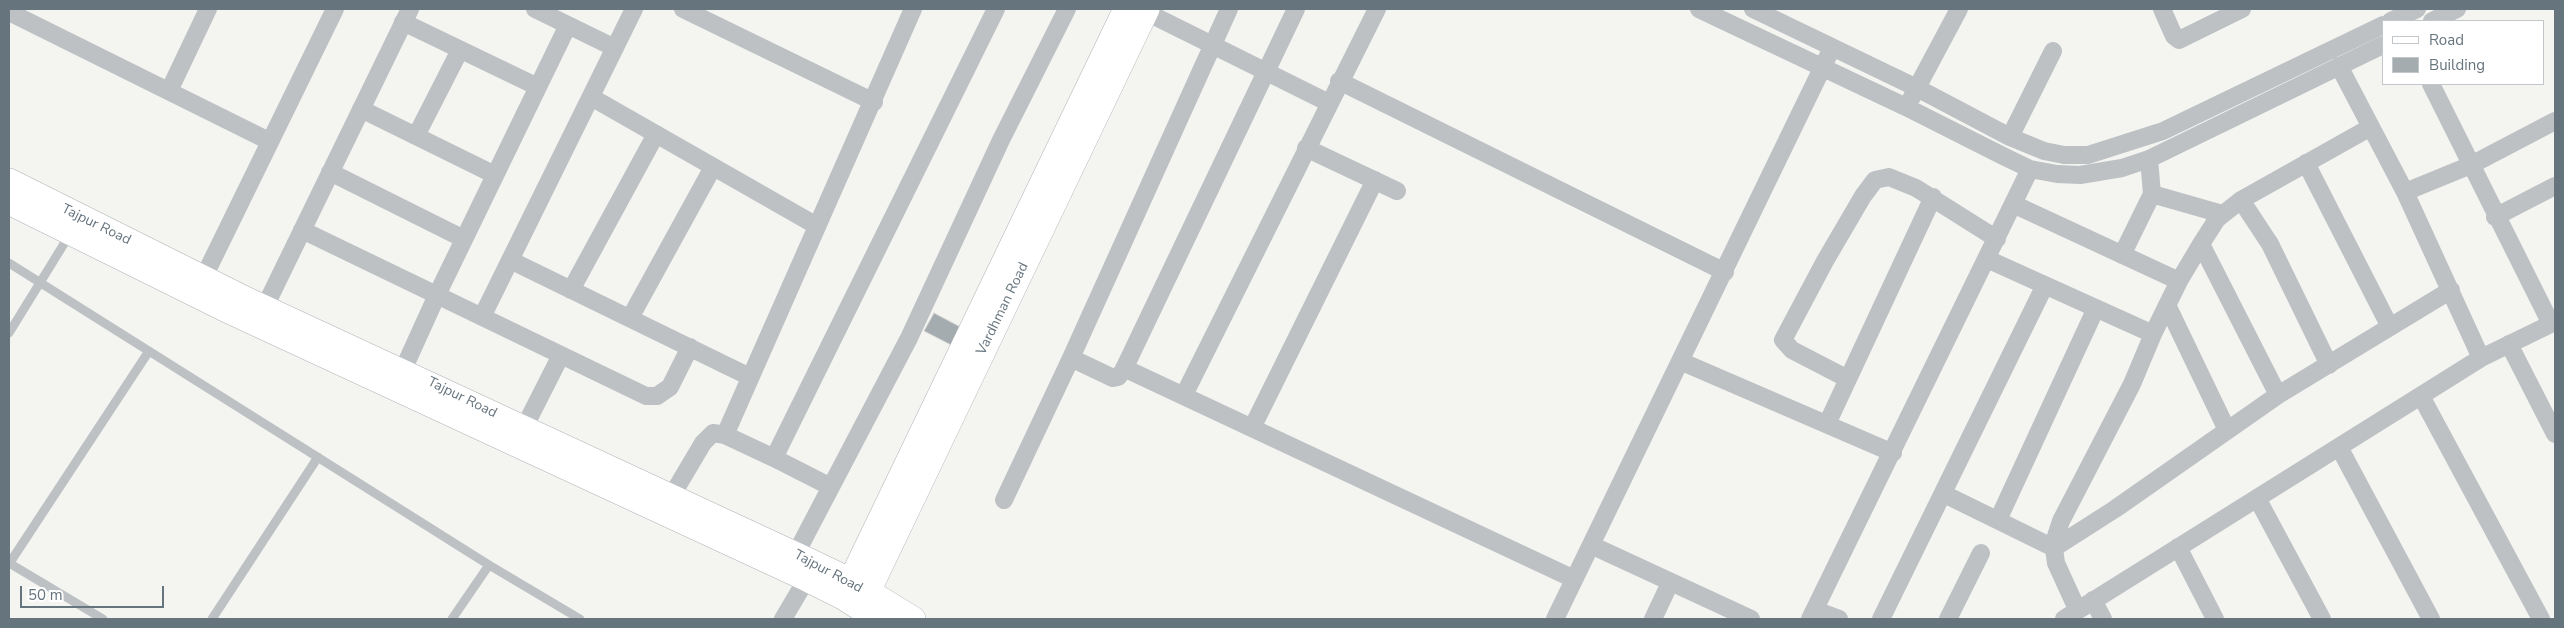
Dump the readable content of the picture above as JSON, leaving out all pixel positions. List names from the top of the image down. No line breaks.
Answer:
{"streets":{"main road":["Tajpur Road","Vardhman Road"]},"crossings":[["Tajpur Road","Vardhman Road"]],"legend":["Road","Building"],"scale_bar":"50 m"}
